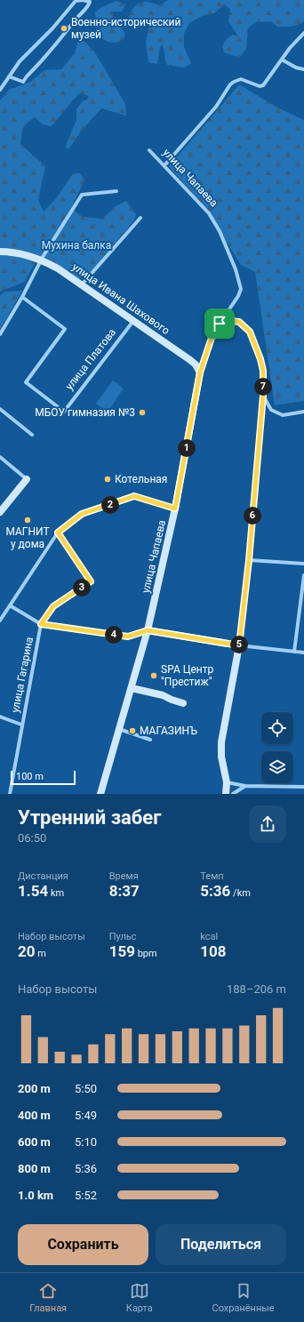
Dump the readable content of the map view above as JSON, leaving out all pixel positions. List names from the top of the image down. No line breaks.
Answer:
{"streets":{"main road":["улица Чапаева","улица Ивана Шахового"],"street":["улица Платова","улица Гагарина"]},"crossings":[["улица Чапаева","улица Ивана Шахового"],["улица Ивана Шахового","улица Платова"]],"parks":["Мухина балка"],"places":["Военно-исторический музей","МБОУ гимназия №3","Котельная","МАГНИТ у дома","SPA Центр \"Престиж\"","МАГАЗИНЪ"],"scale_bar":"100 m","page":{"pins":["7","1","2","6","3","4","5"],"scale":"100 m","heading":["Утренний забег","06:50"],"stats":[["Дистанция","1.54 km"],["Время","8:37"],["Темп","5:36 /km"],["Набор высоты","20 m"],["Пульс","159 bpm"],["kcal","108"]],"chart":["Набор высоты","188–206 m"],"list":[{"name":"200 m","note":"5:50"},{"name":"400 m","note":"5:49"},{"name":"600 m","note":"5:10"},{"name":"800 m","note":"5:36"},{"name":"1.0 km","note":"5:52"}],"buttons":["Сохранить","Поделиться"],"tabs":["Главная","Карта","Сохранённые"]}}
